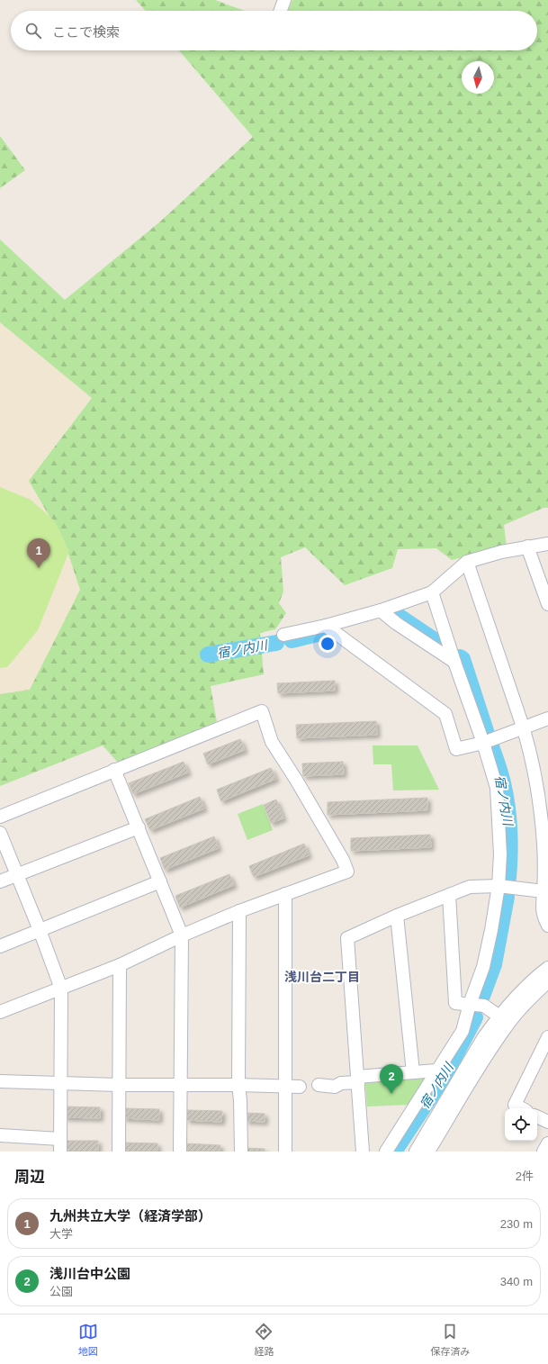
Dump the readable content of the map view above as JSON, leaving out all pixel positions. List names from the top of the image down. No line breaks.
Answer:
{"districts":["浅川台二丁目"],"water":["宿ノ内川"],"north":"bottom","page":{"search":"ここで検索","pins":["1","2"],"heading":["周辺","2件"],"list":[{"mark":"1","name":"九州共立大学（経済学部）","note":"大学","value":"230 m"},{"mark":"2","name":"浅川台中公園","note":"公園","value":"340 m"}],"nav":["地図","経路","保存済み"]}}
